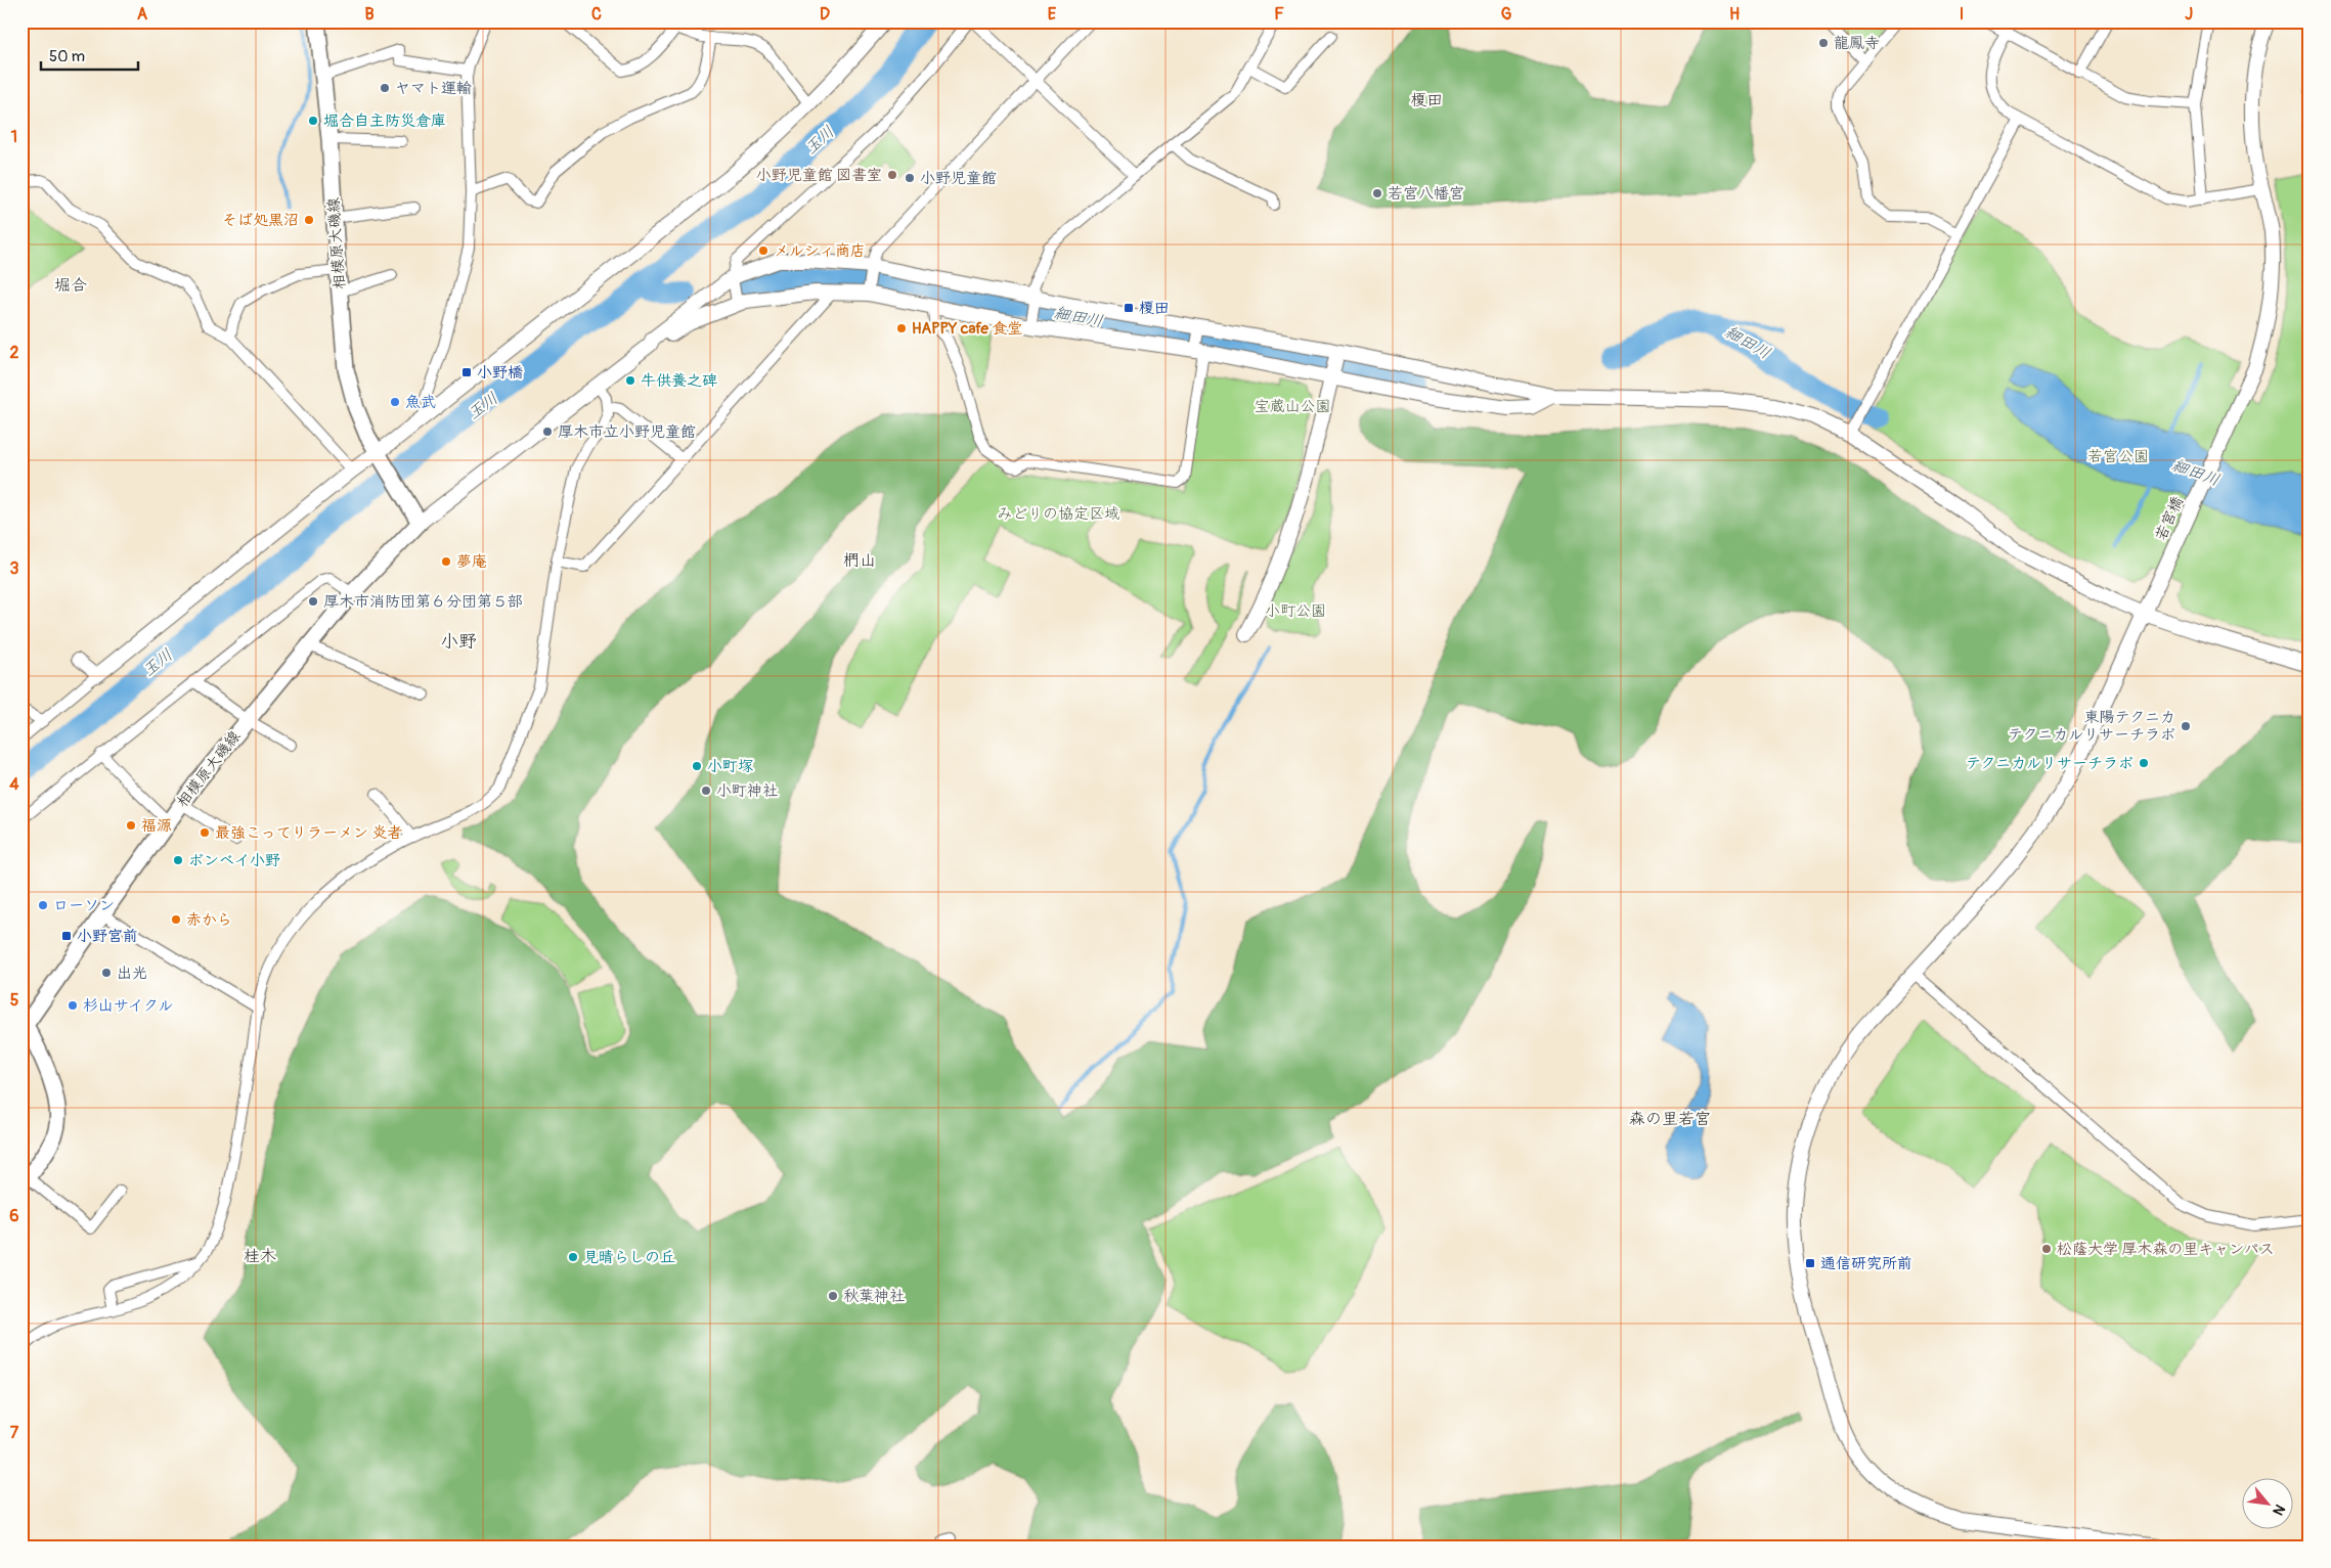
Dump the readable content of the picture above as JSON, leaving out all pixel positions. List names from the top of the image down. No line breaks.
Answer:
{"streets":{"main road":["相模原大磯線"],"street":["若宮橋"]},"districts":["榎田","堀合","椚山","小野","森の里若宮","桂木"],"water":["玉川","細田川"],"parks":["宝蔵山公園","若宮公園","みどりの協定区域","小町公園"],"places":{"other":["龍鳳寺","ヤマト運輸","堀合自主防災倉庫","小野児童館 図書室","小野児童館","若宮八幡宮","そば処黒沼","メルシィ商店","HAPPY cafe 食堂","牛供養之碑","魚武","厚木市立小野児童館","夢庵","厚木市消防団第６分団第５部","東陽テクニカ テクニカルリサーチラボ","テクニカルリサーチラボ","小町塚","小町神社","福源","最強こってりラーメン 炎者","ボンベイ小野","ローソン","赤から","出光","杉山サイクル","松蔭大学 厚木森の里キャンパス","見晴らしの丘","秋葉神社"],"transit":["榎田","小野橋","小野宮前","通信研究所前"]},"scale_bar":"50 m","north":"bottom right","grid":{"columns":["A","B","C","D","E","F","G","H","I","J"],"rows":["1","2","3","4","5","6","7"]}}
